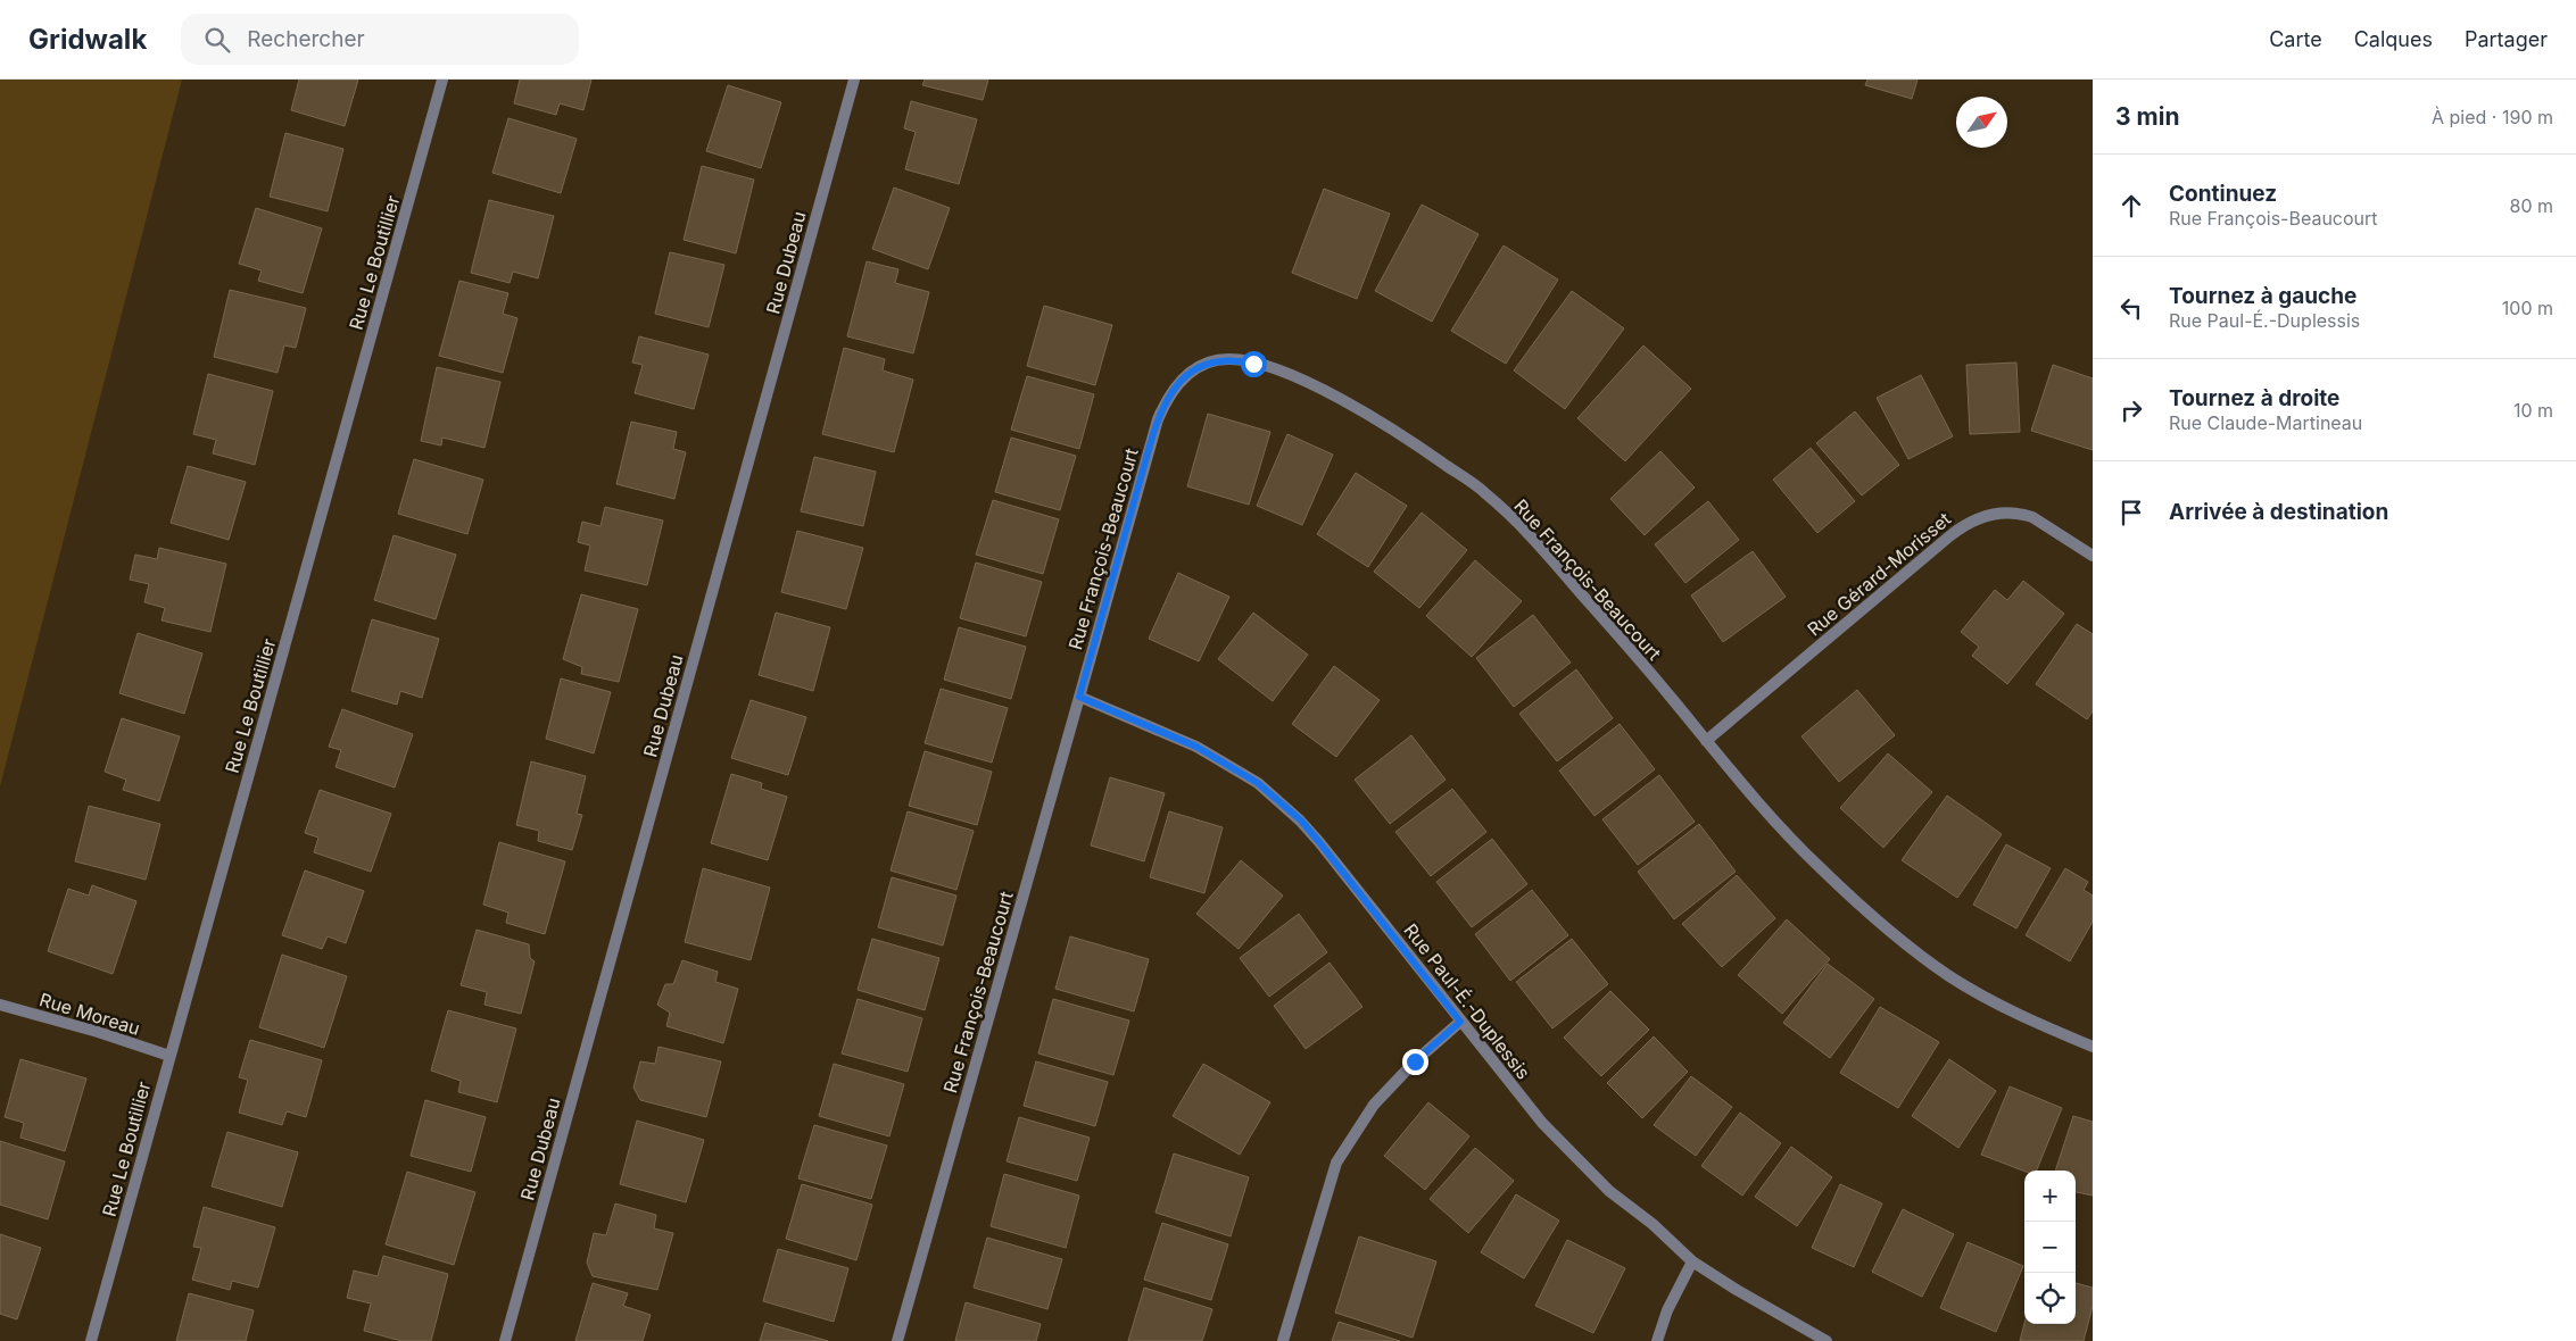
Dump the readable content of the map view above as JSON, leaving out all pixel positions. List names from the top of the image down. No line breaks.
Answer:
{"streets":{"street":["Rue Le Boutillier","Rue Dubeau","Rue François-Beaucourt","Rue Gérard-Morisset","Rue Paul-É.-Duplessis","Rue Moreau"]},"crossings":[["Rue Le Boutillier","Rue Moreau"],["Rue François-Beaucourt","Rue Gérard-Morisset"],["Rue François-Beaucourt","Rue Paul-É.-Duplessis"]],"north":"top right","page":{"header":"Gridwalk","search":"Rechercher","nav":["Carte","Calques","Partager"],"heading":["3 min","À pied · 190 m"],"list":[["Continuez","Rue François-Beaucourt","80 m"],["Tournez à gauche","Rue Paul-É.-Duplessis","100 m"],["Tournez à droite","Rue Claude-Martineau","10 m"],"Arrivée à destination"],"map_buttons":["+","−"]}}
